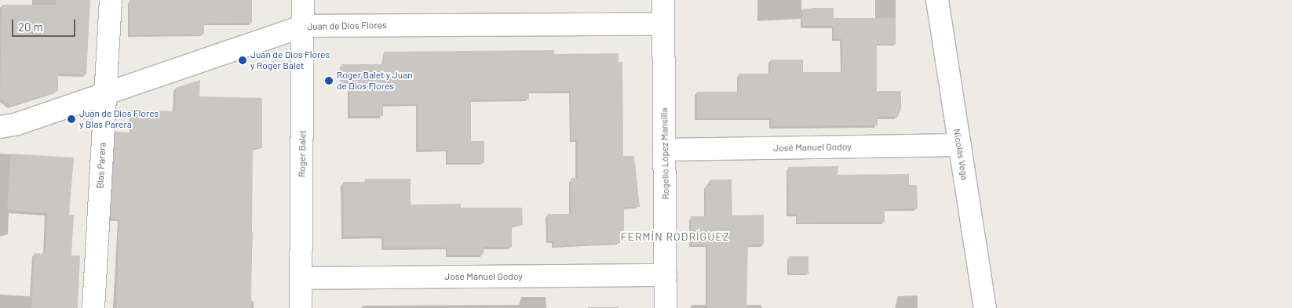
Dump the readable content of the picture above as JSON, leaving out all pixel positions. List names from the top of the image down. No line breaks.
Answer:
{"streets":{"street":["Juan de Dios Flores","José Manuel Godoy","Roger Balet","Rogelio López Mansilla","Nicolás Vega","Blas Parera"]},"crossings":[["Juan de Dios Flores","Roger Balet"],["Juan de Dios Flores","Rogelio López Mansilla"],["Juan de Dios Flores","Blas Parera"],["José Manuel Godoy","Roger Balet"],["José Manuel Godoy","Rogelio López Mansilla"],["José Manuel Godoy","Nicolás Vega"]],"districts":["FERMÍN RODRÍGUEZ"],"places":["Juan de Dios Flores y Roger Balet","Roger Balet y Juan de Dios Flores","Juan de Dios Flores y Blas Parera"],"scale_bar":"20 m"}
